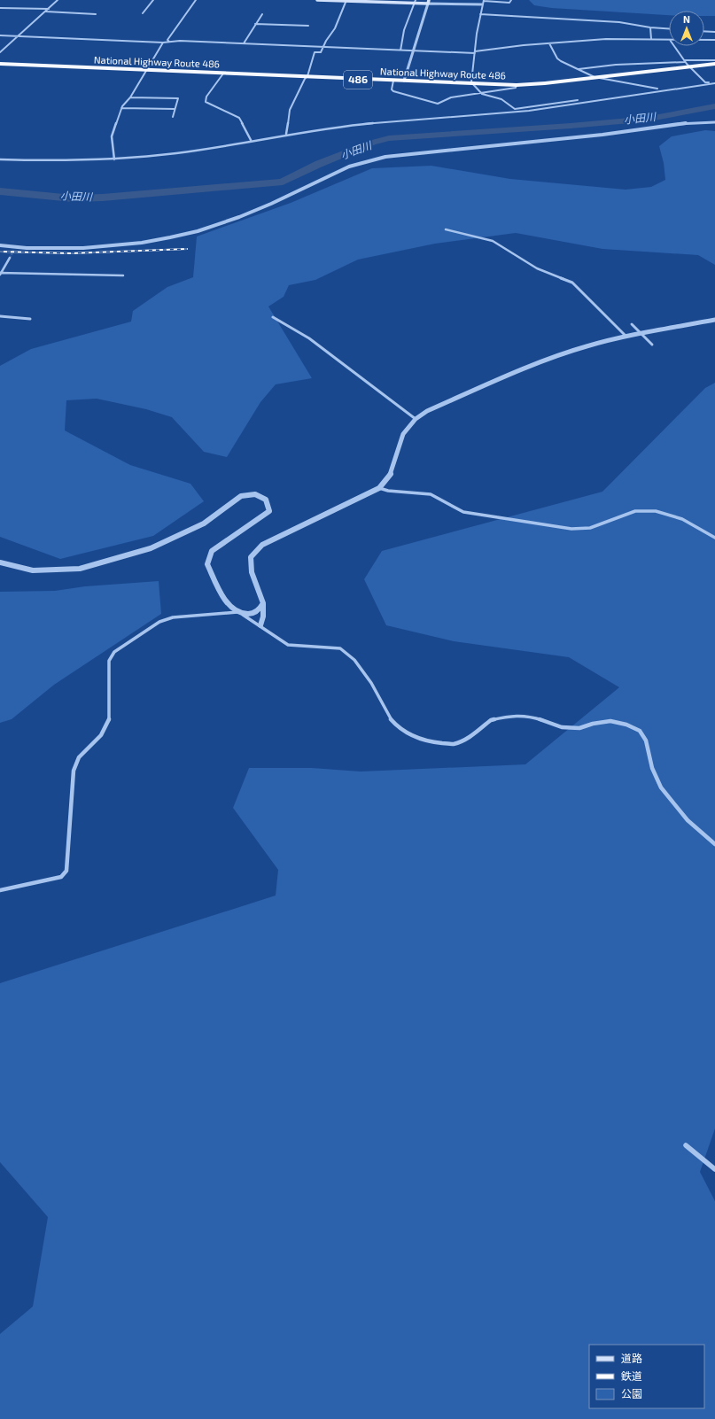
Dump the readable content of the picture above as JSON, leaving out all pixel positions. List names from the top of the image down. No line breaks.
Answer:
{"streets":{"highway":["National Highway Route 486","486"]},"water":["小田川"],"legend":["道路","鉄道","公園"],"north":"top"}
